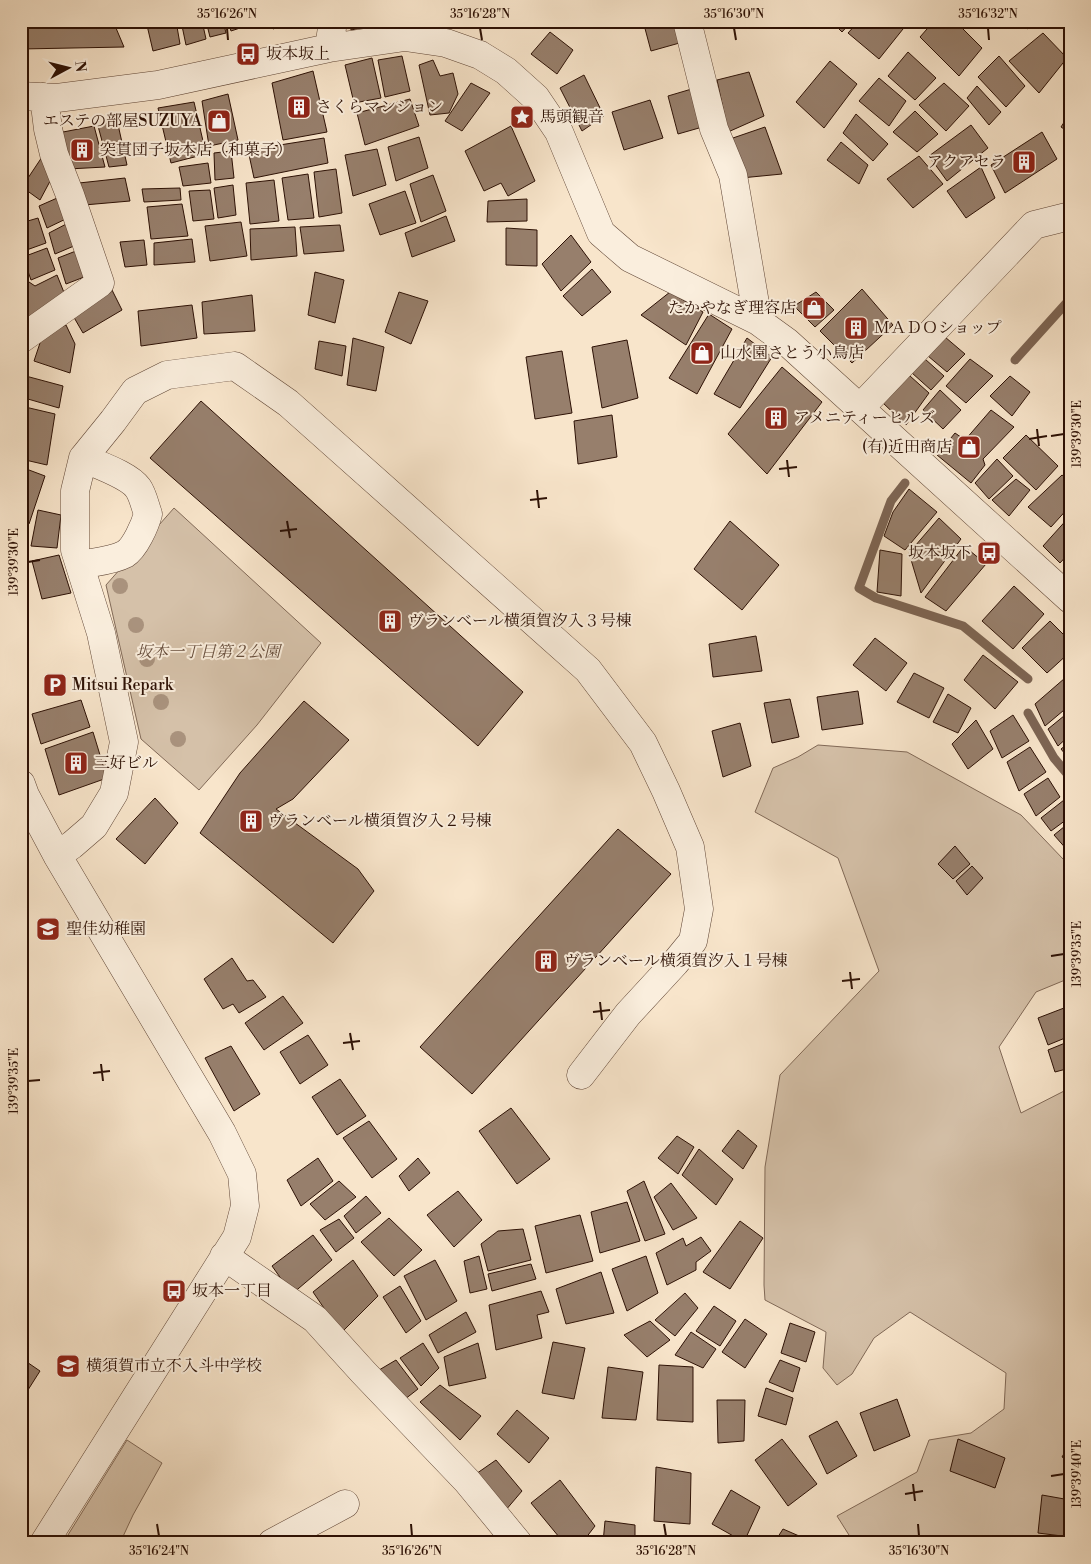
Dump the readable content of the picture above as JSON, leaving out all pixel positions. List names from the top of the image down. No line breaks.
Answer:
{"parks":["坂本一丁目第２公園"],"places":{"bus stop":["坂本坂上","坂本坂下","坂本一丁目"],"building":["さくらマンション","突貫団子坂本店（和菓子）","アクアセラ","ＭＡＤＯショップ","アメニティーヒルズ","ヴランベール横須賀汐入３号棟","三好ビル","ヴランベール横須賀汐入２号棟","ヴランベール横須賀汐入１号棟"],"place":["馬頭観音"],"shop":["エステの部屋SUZUYA","たかやなぎ理容店","山水園さとう小鳥店","(有)近田商店"],"parking":["Mitsui Repark"],"school or university":["聖佳幼稚園","横須賀市立不入斗中学校"]},"north":"right","coordinates":["35°16'26\"N","35°16'28\"N","35°16'30\"N","35°16'32\"N","139°39'30\"E","139°39'35\"E","139°39'40\"E","35°16'24\"N"]}
